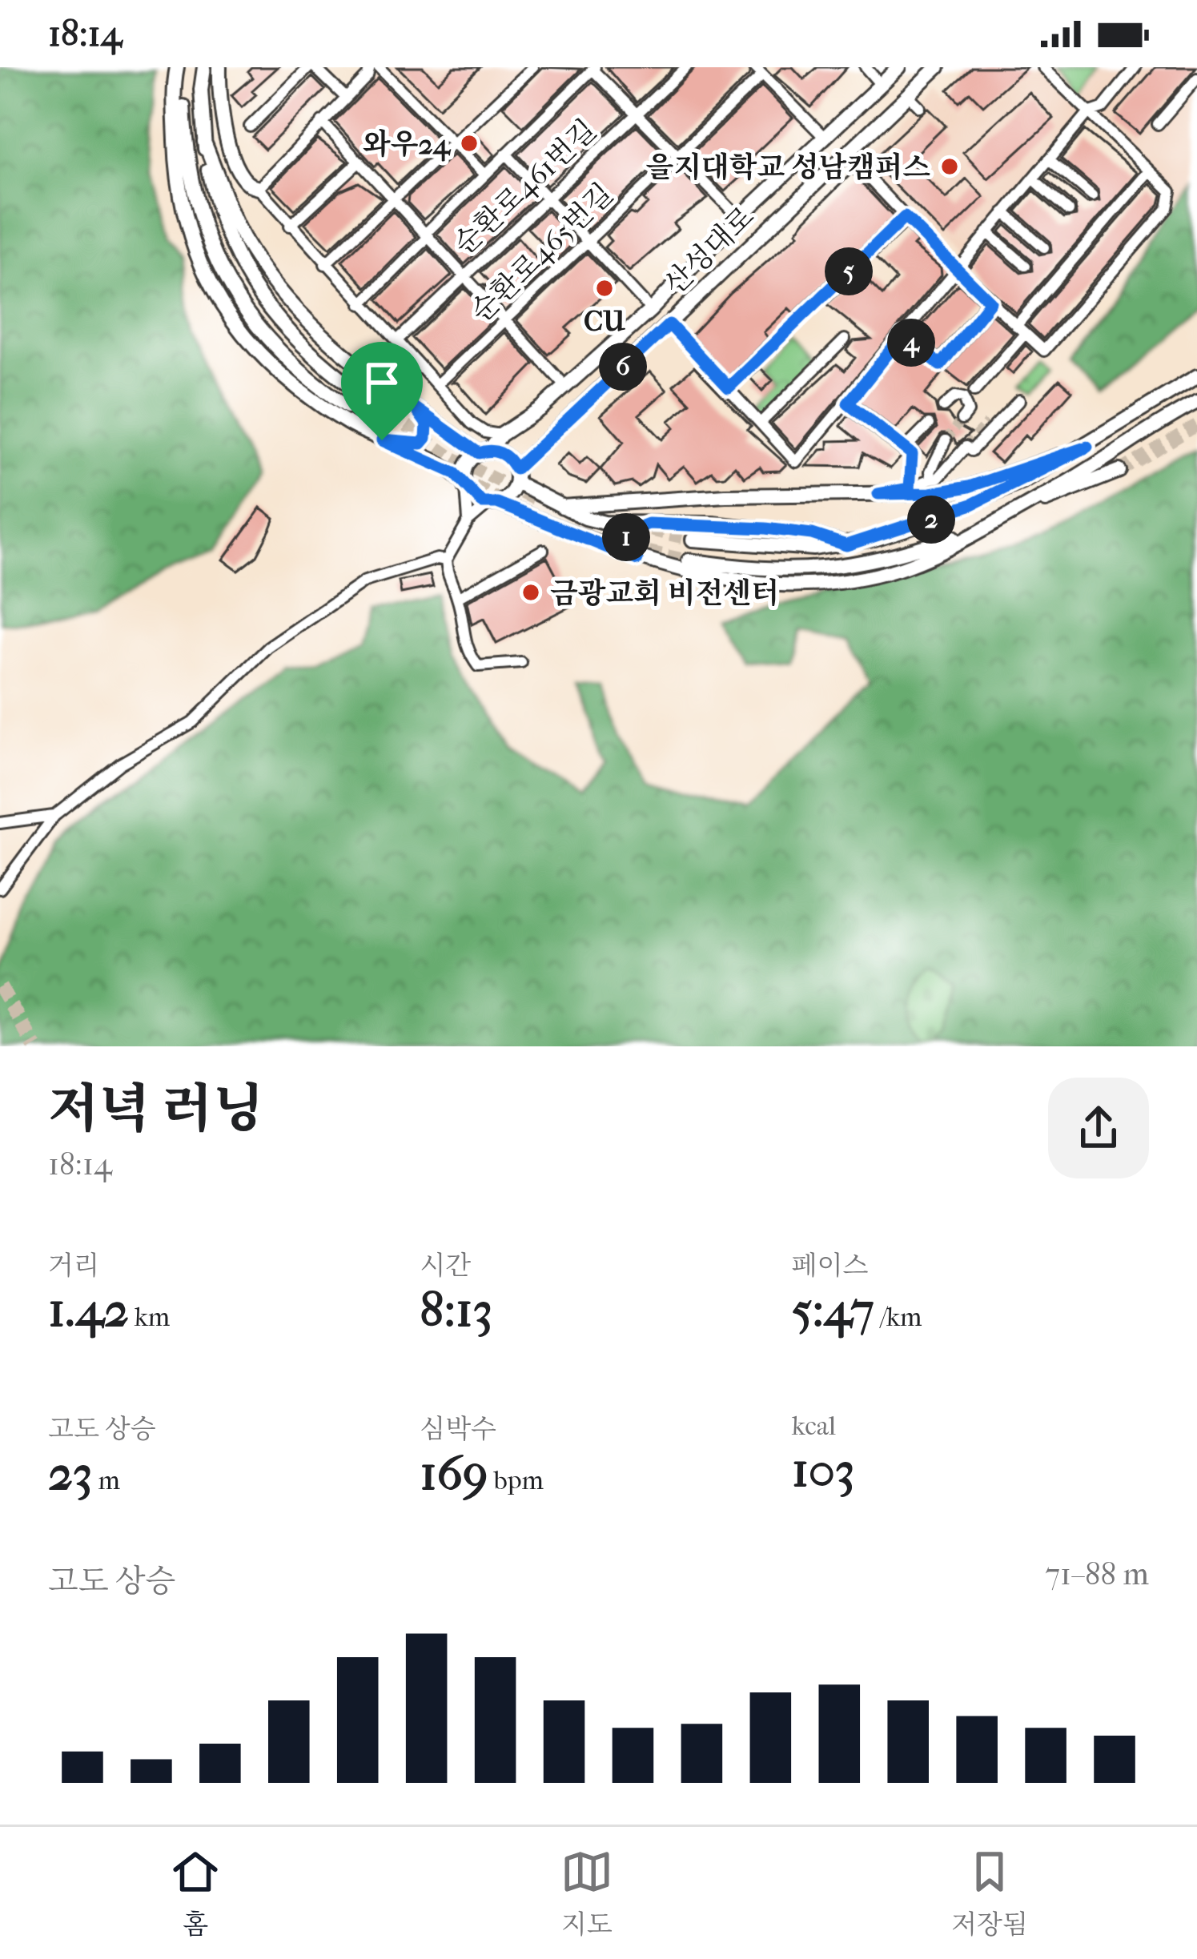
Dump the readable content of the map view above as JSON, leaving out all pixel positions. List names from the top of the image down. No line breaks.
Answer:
{"streets":{"main road":["산성대로"],"street":["순환로461번길","순환로465번길"]},"places":["와우24","을지대학교 성남캠퍼스","CU","금광교회 비전센터"],"page":{"status":"18:14","pins":["5","4","6","2","1"],"heading":["저녁 러닝","18:14"],"stats":[["거리","1.42 km"],["시간","8:13"],["페이스","5:47 /km"],["고도 상승","23 m"],["심박수","169 bpm"],["kcal","103"]],"chart":["고도 상승","71–88 m"],"tabs":["홈","지도","저장됨"]}}
